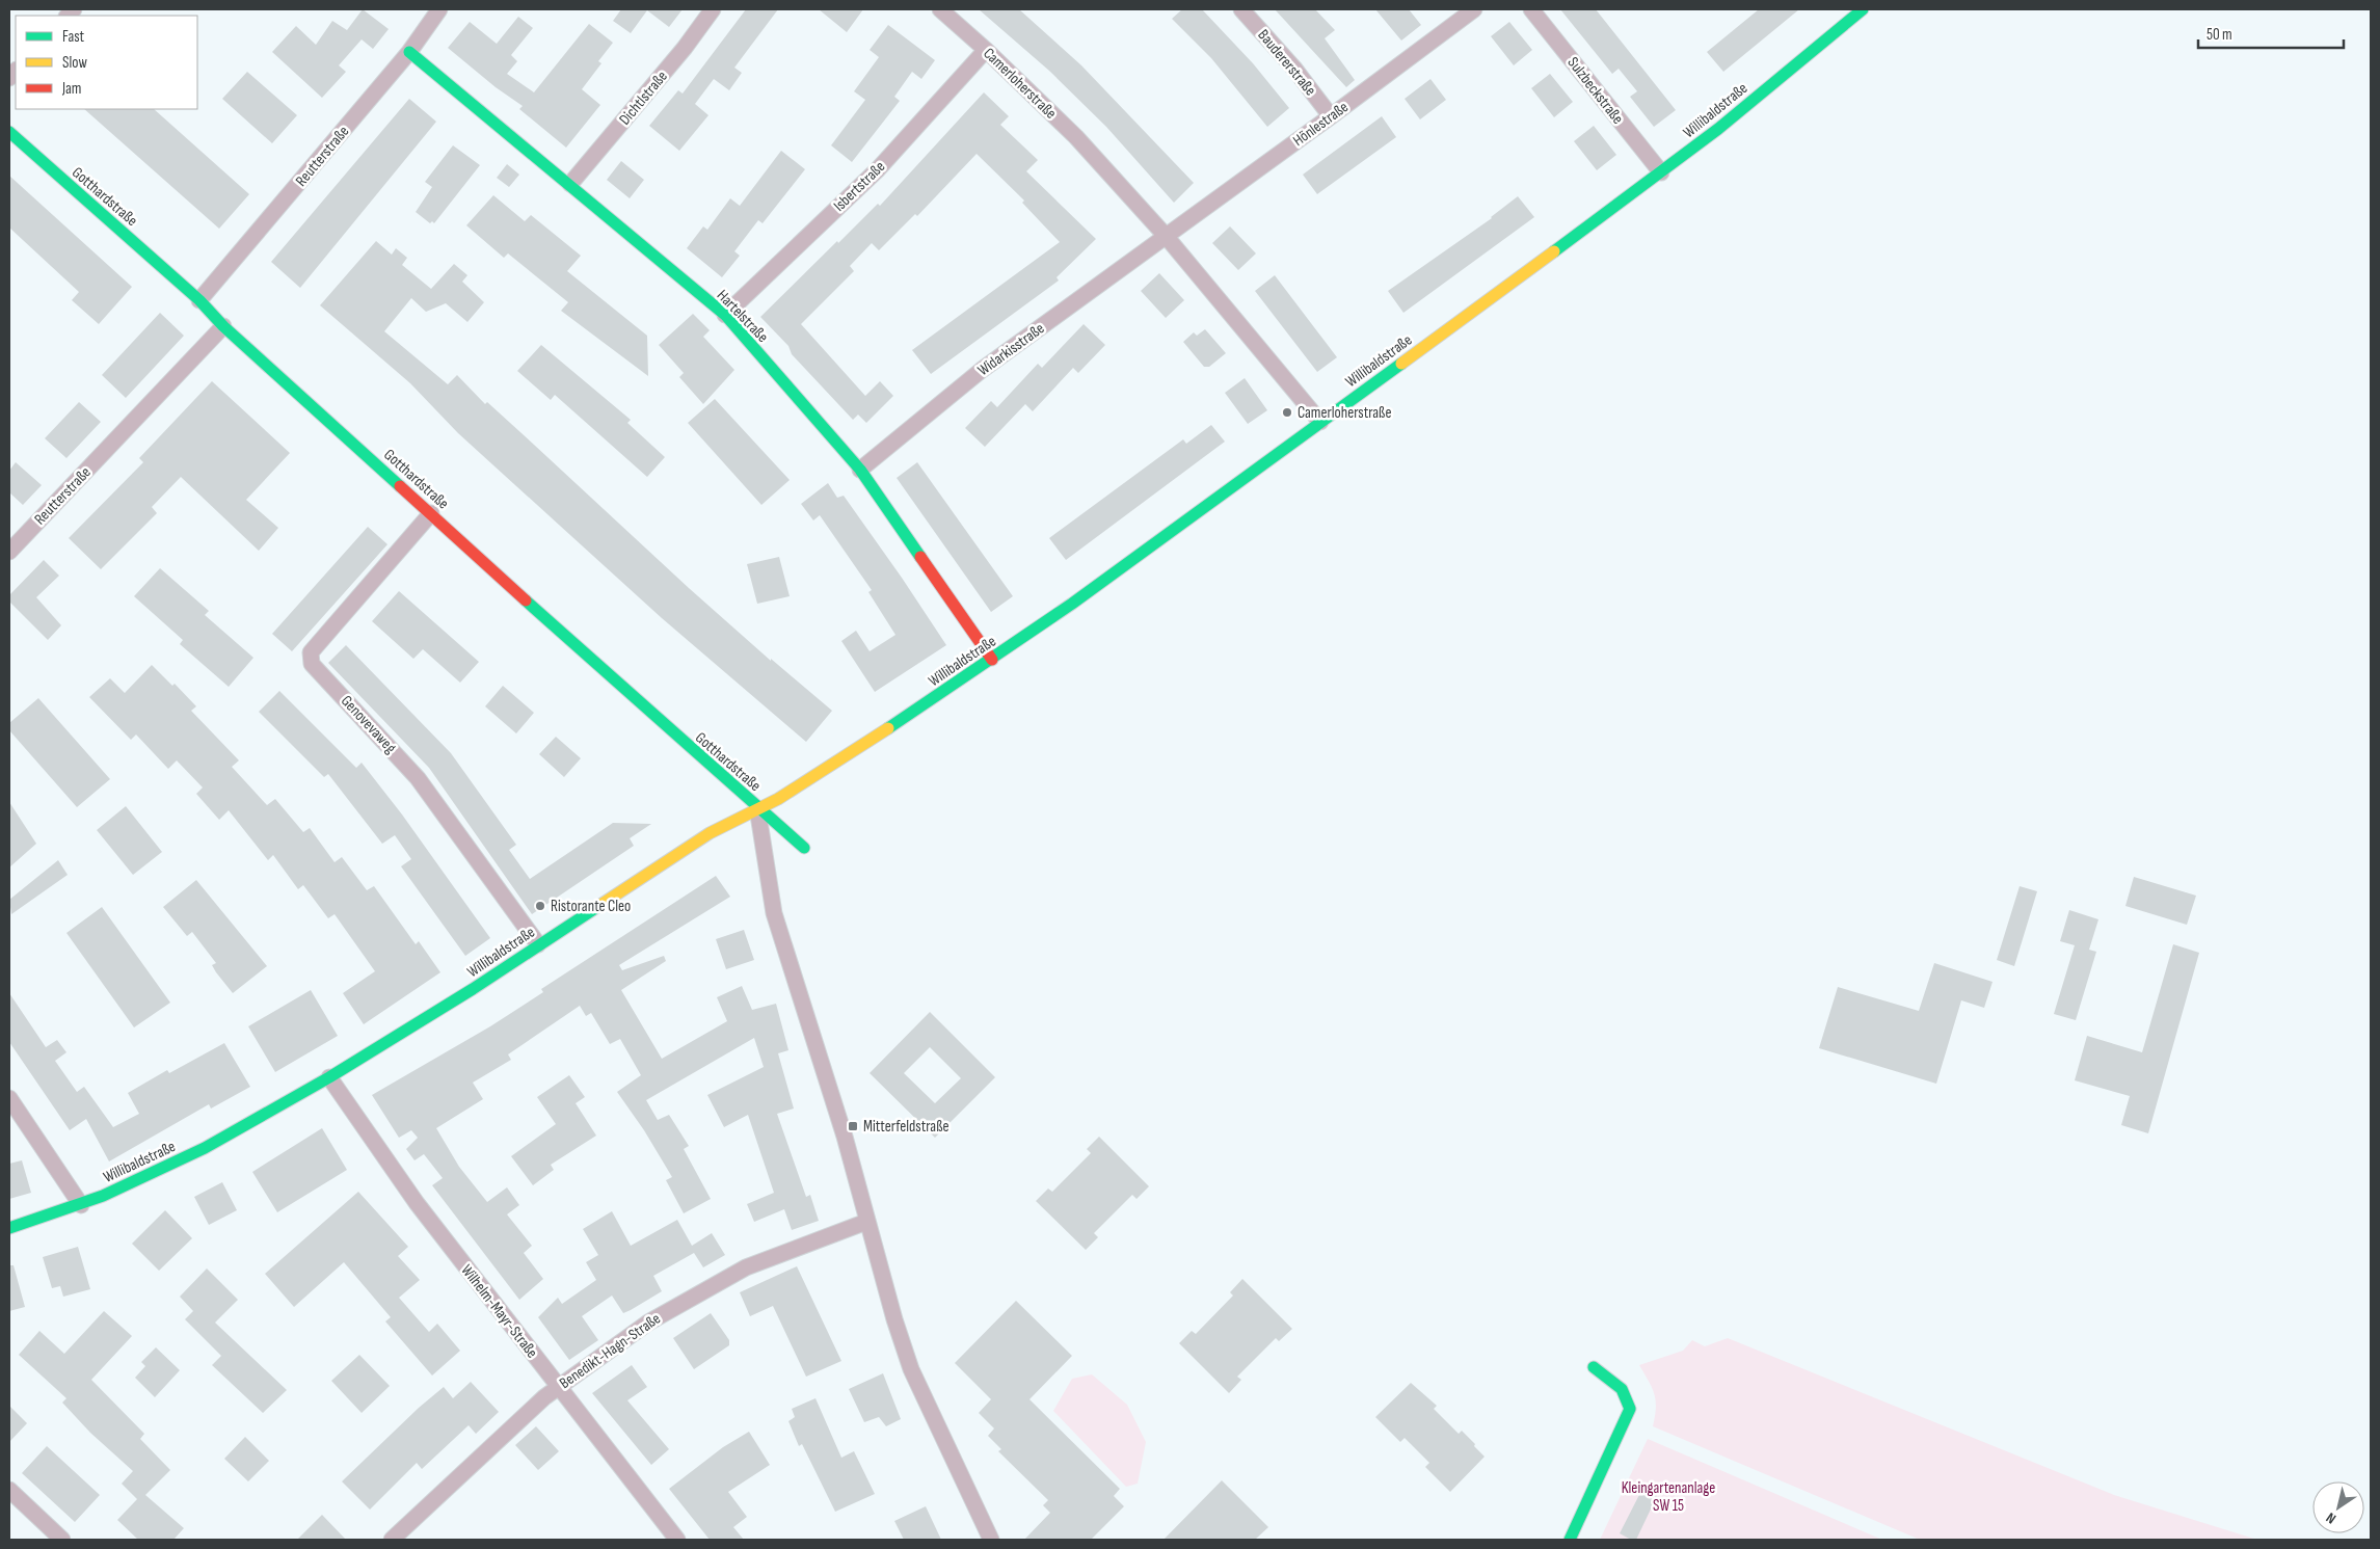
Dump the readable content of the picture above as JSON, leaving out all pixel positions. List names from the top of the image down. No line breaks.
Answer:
{"streets":{"street":["Baudererstraße","Camerloherstraße","Sulzbeckstraße","Dichtlstraße","Willibaldstraße","Hönlestraße","Reutterstraße","Isbertstraße","Gotthardstraße","Hartelstraße","Widarkisstraße","Genovevaweg","Wilhelm-Mayr-Straße","Benedikt-Hagn-Straße"]},"crossings":[["Baudererstraße","Hönlestraße"],["Camerloherstraße","Willibaldstraße"],["Camerloherstraße","Hönlestraße"],["Camerloherstraße","Isbertstraße"],["Camerloherstraße","Widarkisstraße"],["Sulzbeckstraße","Willibaldstraße"],["Dichtlstraße","Hartelstraße"],["Willibaldstraße","Gotthardstraße"],["Willibaldstraße","Hartelstraße"],["Willibaldstraße","Genovevaweg"],["Willibaldstraße","Wilhelm-Mayr-Straße"],["Hönlestraße","Widarkisstraße"],["Reutterstraße","Gotthardstraße"],["Reutterstraße","Hartelstraße"],["Isbertstraße","Hartelstraße"],["Gotthardstraße","Genovevaweg"],["Hartelstraße","Widarkisstraße"],["Wilhelm-Mayr-Straße","Benedikt-Hagn-Straße"]],"parks":["Kleingartenanlage SW 15"],"places":{"other":["Camerloherstraße","Ristorante Cleo"],"transit":["Mitterfeldstraße"]},"legend":["Fast","Slow","Jam"],"scale_bar":"50 m","north":"bottom left"}
